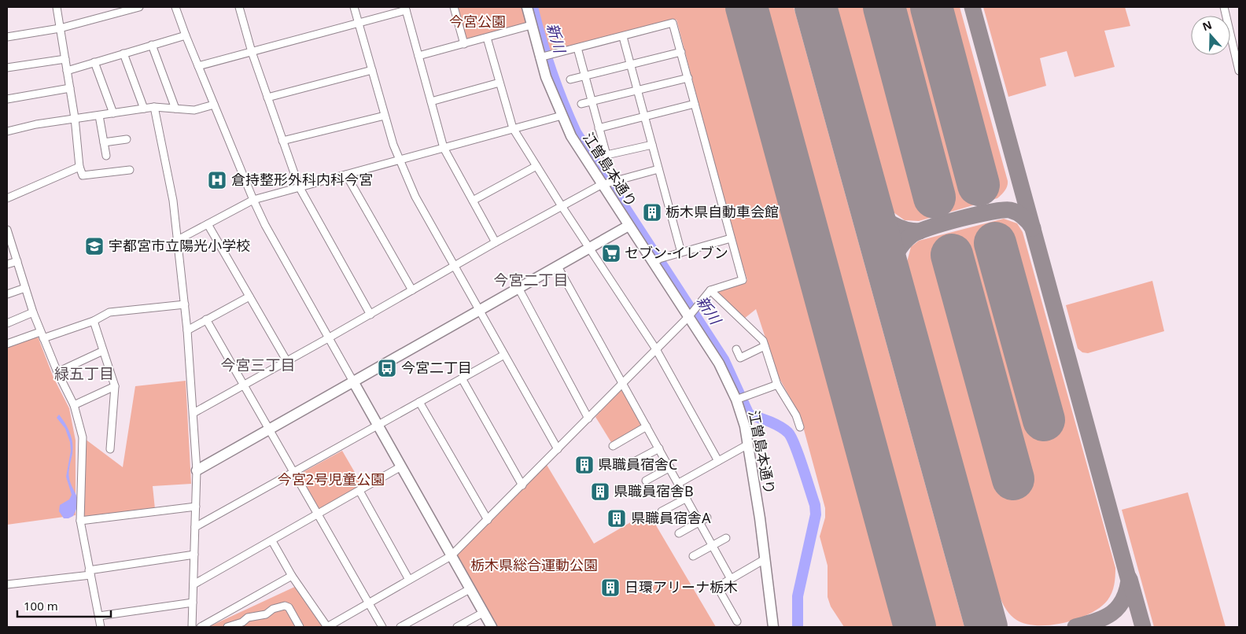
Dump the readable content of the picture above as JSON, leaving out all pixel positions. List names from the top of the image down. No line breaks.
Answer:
{"streets":{"street":["江曽島本通り"]},"districts":["今宮二丁目","今宮三丁目","緑五丁目"],"water":["新川"],"parks":["今宮公園","今宮2号児童公園","栃木県総合運動公園"],"places":{"hospital":["倉持整形外科内科今宮"],"building":["栃木県自動車会館","県職員宿舎C","県職員宿舎B","県職員宿舎A","日環アリーナ栃木"],"school or university":["宇都宮市立陽光小学校"],"supermarket":["セブン-イレブン"],"bus stop":["今宮二丁目"]},"scale_bar":"100 m","north":"top"}
